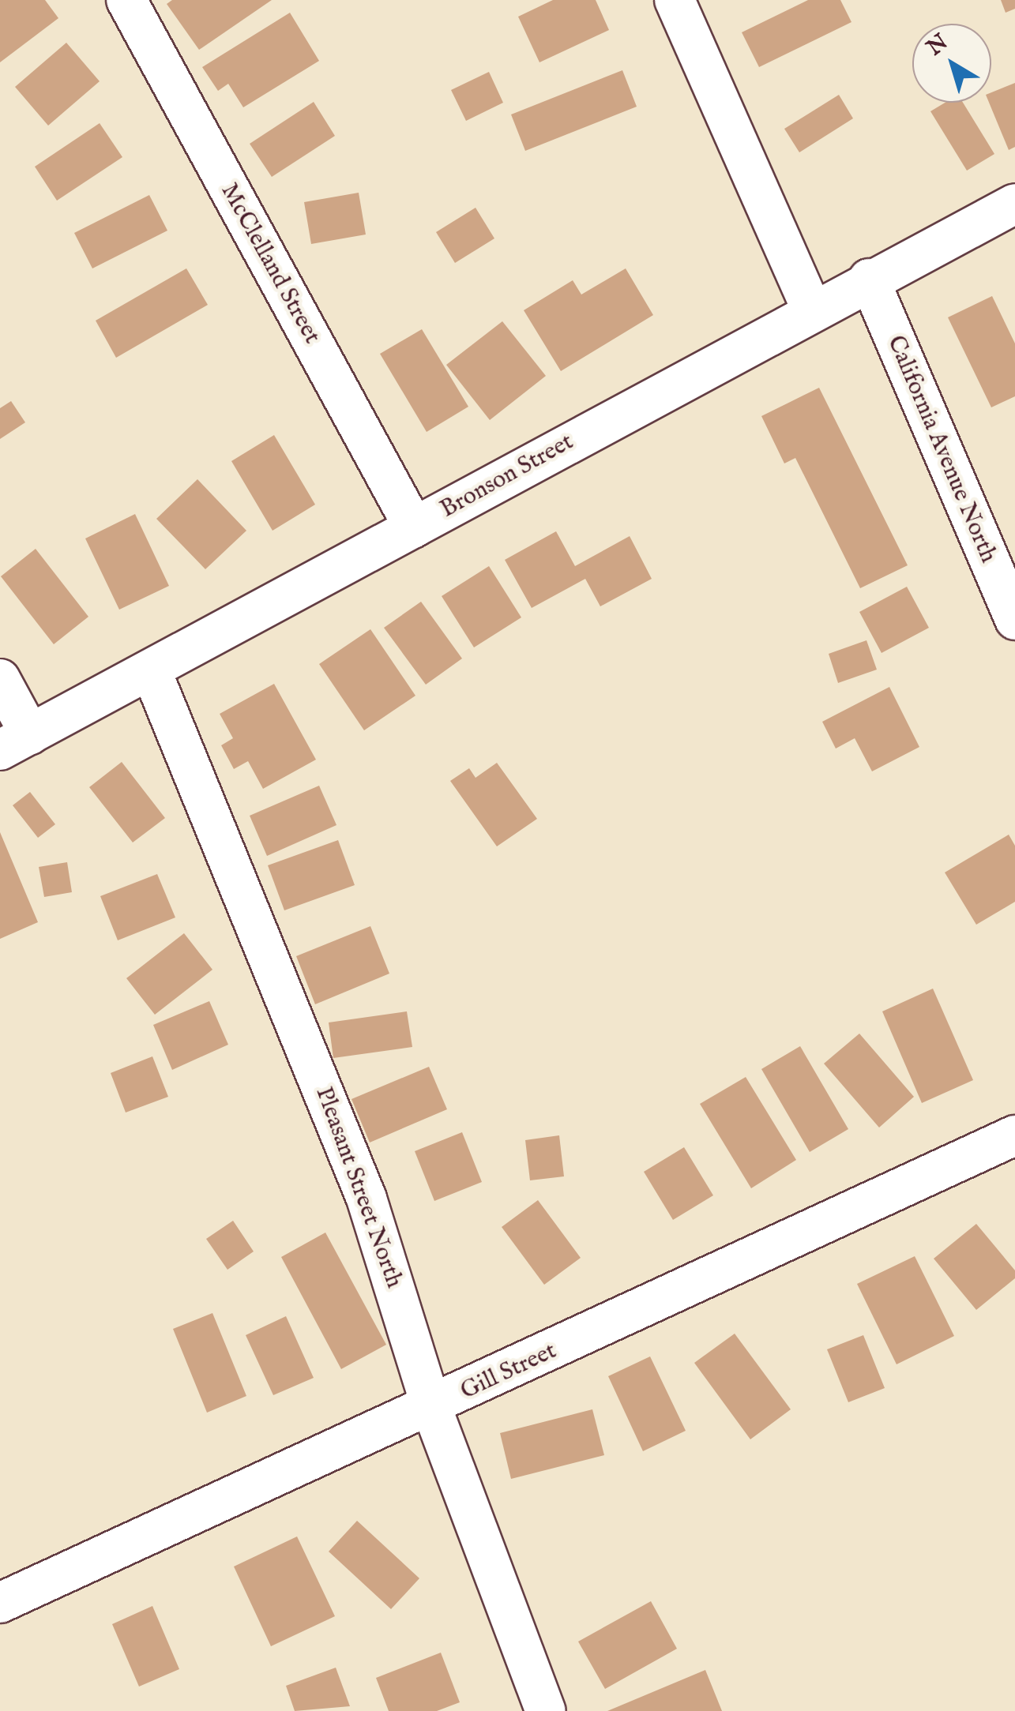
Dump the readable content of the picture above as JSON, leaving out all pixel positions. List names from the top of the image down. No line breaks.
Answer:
{"streets":{"street":["McClelland Street","California Avenue North","Bronson Street","Pleasant Street North","Gill Street"]},"crossings":[["McClelland Street","Bronson Street"],["California Avenue North","Bronson Street"],["Bronson Street","Pleasant Street North"],["Pleasant Street North","Gill Street"]],"north":"top left"}
